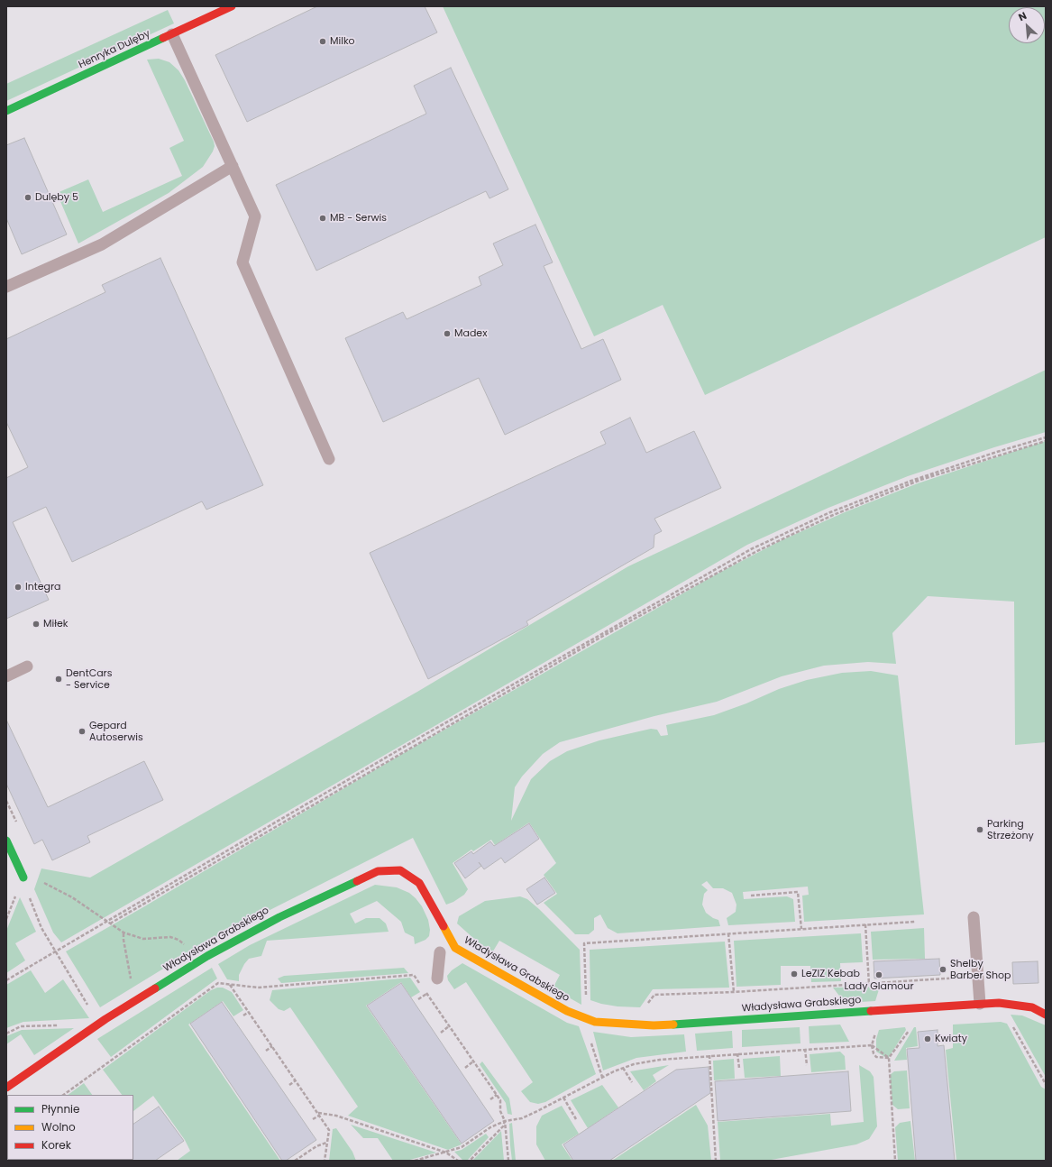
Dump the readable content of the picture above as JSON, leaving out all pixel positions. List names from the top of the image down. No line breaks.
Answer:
{"streets":{"street":["Henryka Dulęby","Władysława Grabskiego"]},"places":["Milko","Dulęby 5","MB - Serwis","Madex","Integra","Miłek","DentCars - Service","Gepard Autoserwis","Parking Strzeżony","Shelby Barber Shop","LeZIZ Kebab","Lady Glamour","Kwiaty"],"legend":["Płynnie","Wolno","Korek"],"north":"top left"}
